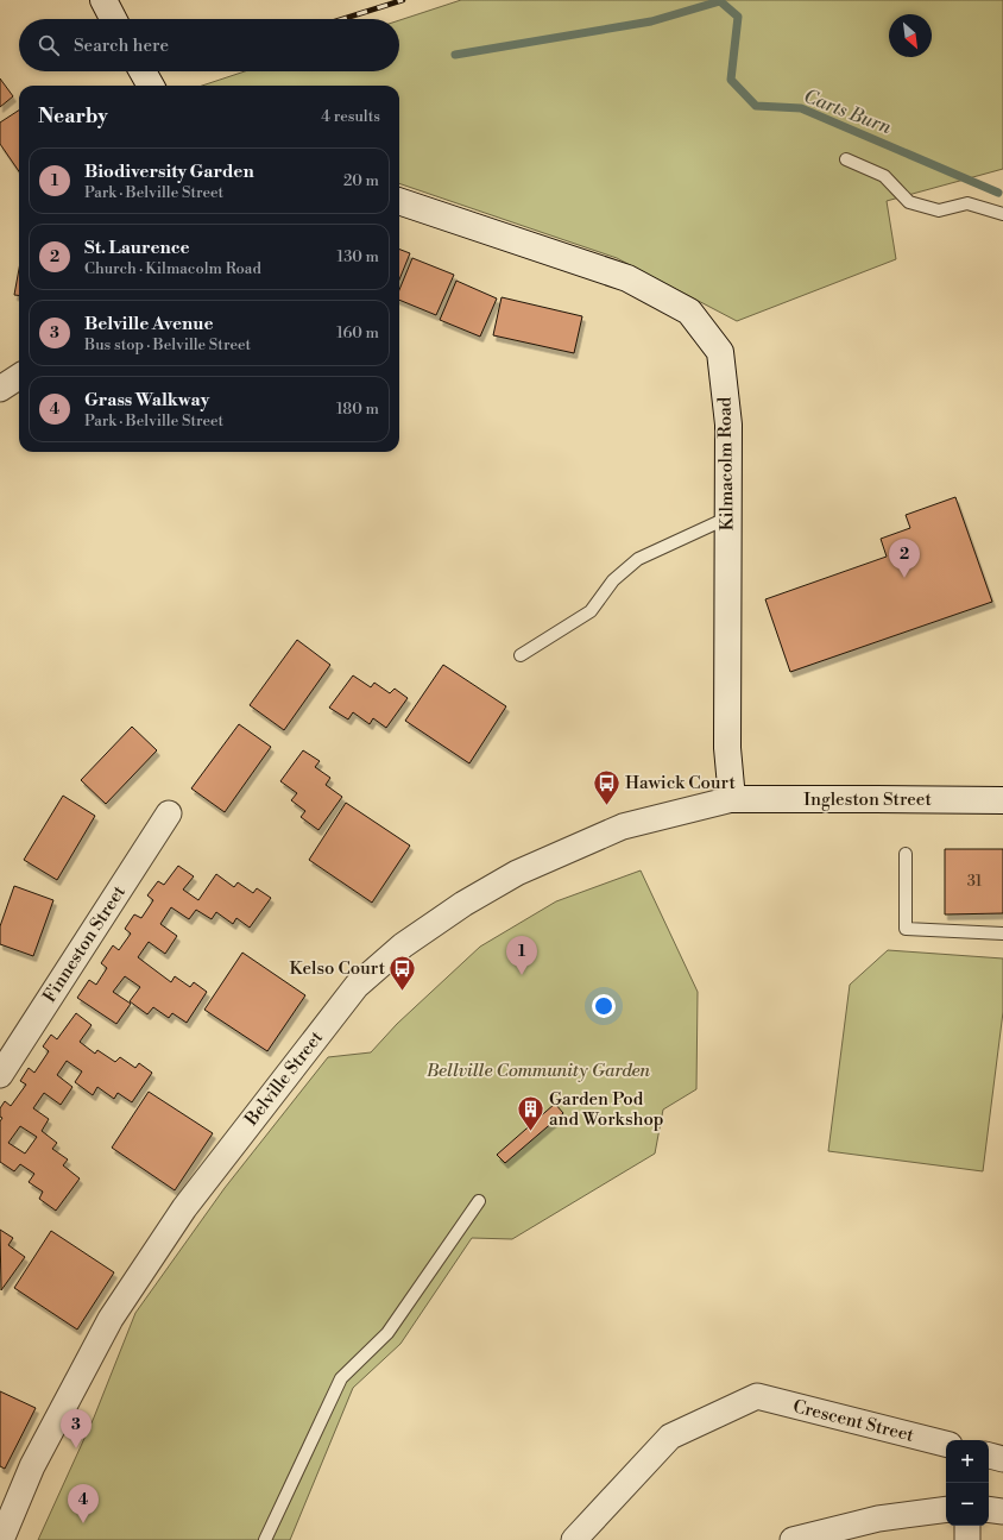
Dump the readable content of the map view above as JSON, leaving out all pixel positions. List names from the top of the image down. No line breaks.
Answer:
{"streets":{"main road":["Kilmacolm Road","Ingleston Street"],"street":["Finneston Street","Belville Street","Crescent Street"]},"crossings":[["Kilmacolm Road","Ingleston Street"],["Kilmacolm Road","Belville Street"],["Ingleston Street","Belville Street"]],"water":["Carts Burn"],"parks":["Bellville Community Garden"],"places":{"bus stop":["Hawick Court","Kelso Court"],"building":["Garden Pod and Workshop"]},"house_numbers":["31"],"north":"bottom right","page":{"search":"Search here","heading":["Nearby","4 results"],"list":[{"mark":"1","name":"Biodiversity Garden","note":"Park · Belville Street","value":"20 m"},{"mark":"2","name":"St. Laurence","note":"Church · Kilmacolm Road","value":"130 m"},{"mark":"3","name":"Belville Avenue","note":"Bus stop · Belville Street","value":"160 m"},{"mark":"4","name":"Grass Walkway","note":"Park · Belville Street","value":"180 m"}],"pins":["2","1","3","4"],"map_buttons":["+","−"]}}
